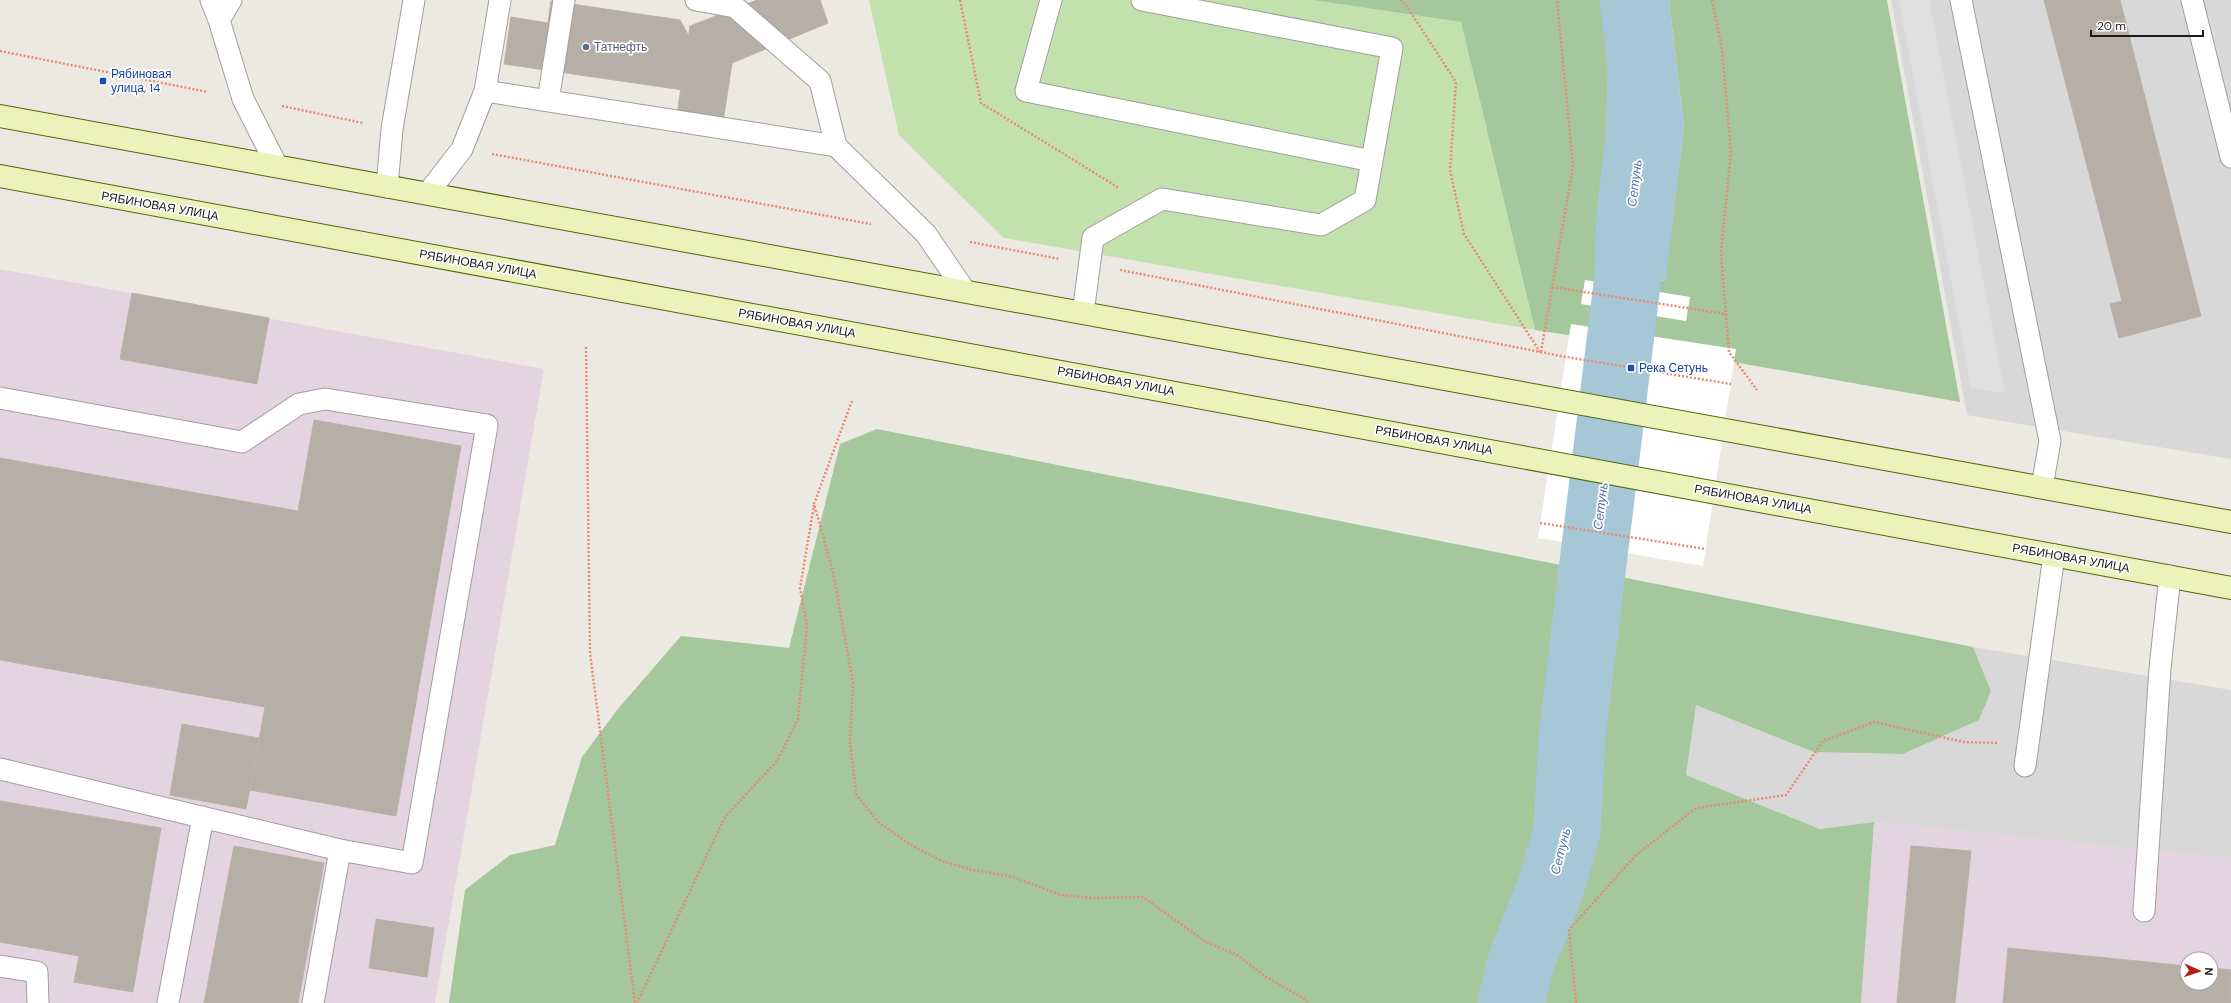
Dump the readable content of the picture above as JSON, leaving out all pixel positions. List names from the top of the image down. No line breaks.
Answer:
{"streets":{"main road":["РЯБИНОВАЯ УЛИЦА"]},"water":["Сетунь"],"places":{"other":["Татнефть"],"transit":["Рябиновая улица, 14","Река Сетунь"]},"scale_bar":"20 m","north":"right"}
